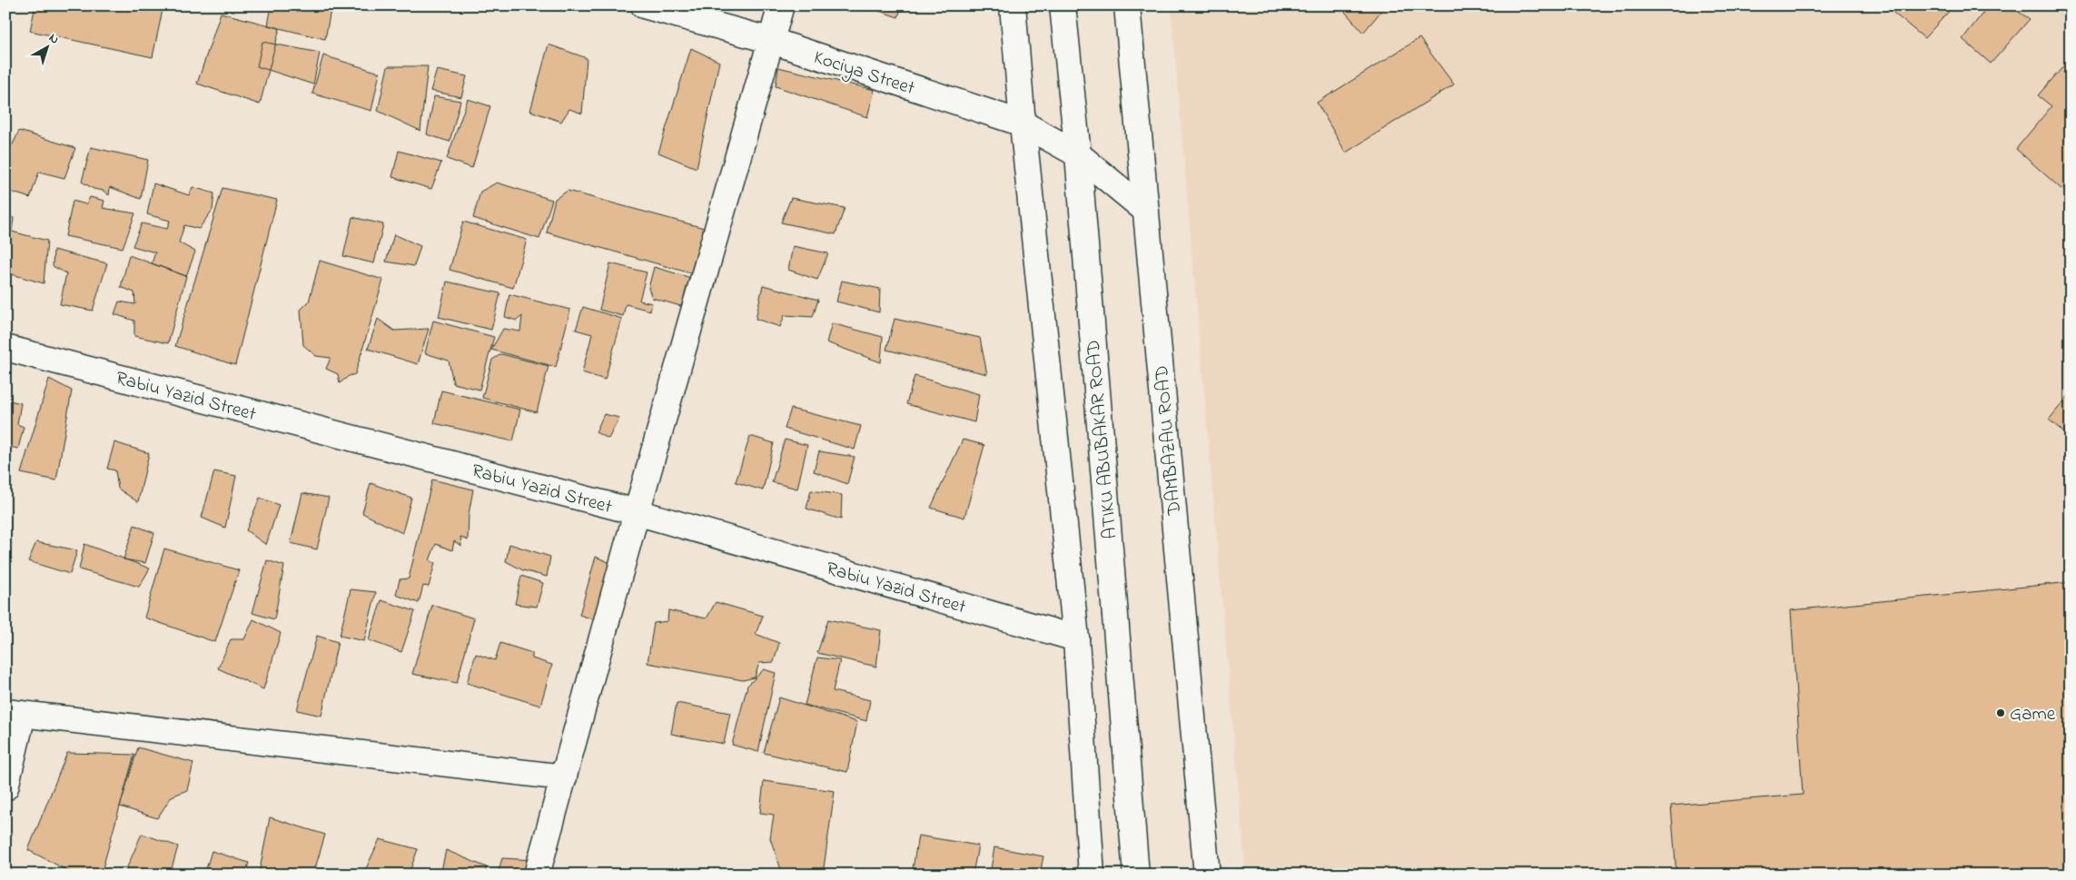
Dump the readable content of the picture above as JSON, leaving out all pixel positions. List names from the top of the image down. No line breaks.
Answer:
{"streets":{"street":["Kociya Street","Rabiu Yazid Street","ATIKU ABUBAKAR ROAD","DAMBAZAU ROAD"]},"crossings":[["Kociya Street","ATIKU ABUBAKAR ROAD"],["Kociya Street","DAMBAZAU ROAD"]],"places":["Game"],"north":"top right"}
